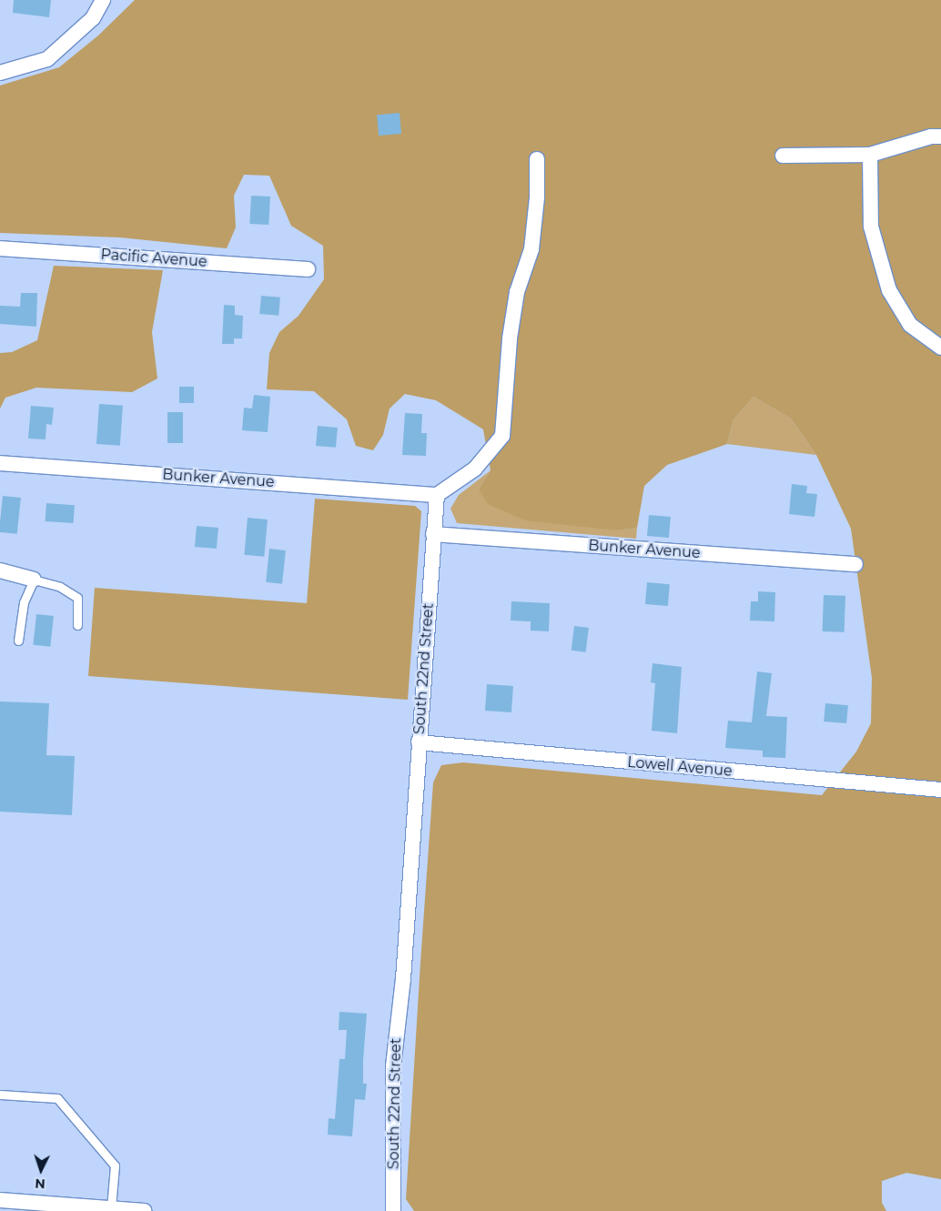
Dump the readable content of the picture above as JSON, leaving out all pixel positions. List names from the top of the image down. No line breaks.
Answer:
{"streets":{"street":["Pacific Avenue","Bunker Avenue","South 22nd Street","Lowell Avenue"]},"crossings":[["Bunker Avenue","South 22nd Street"],["South 22nd Street","Lowell Avenue"]],"north":"bottom"}
